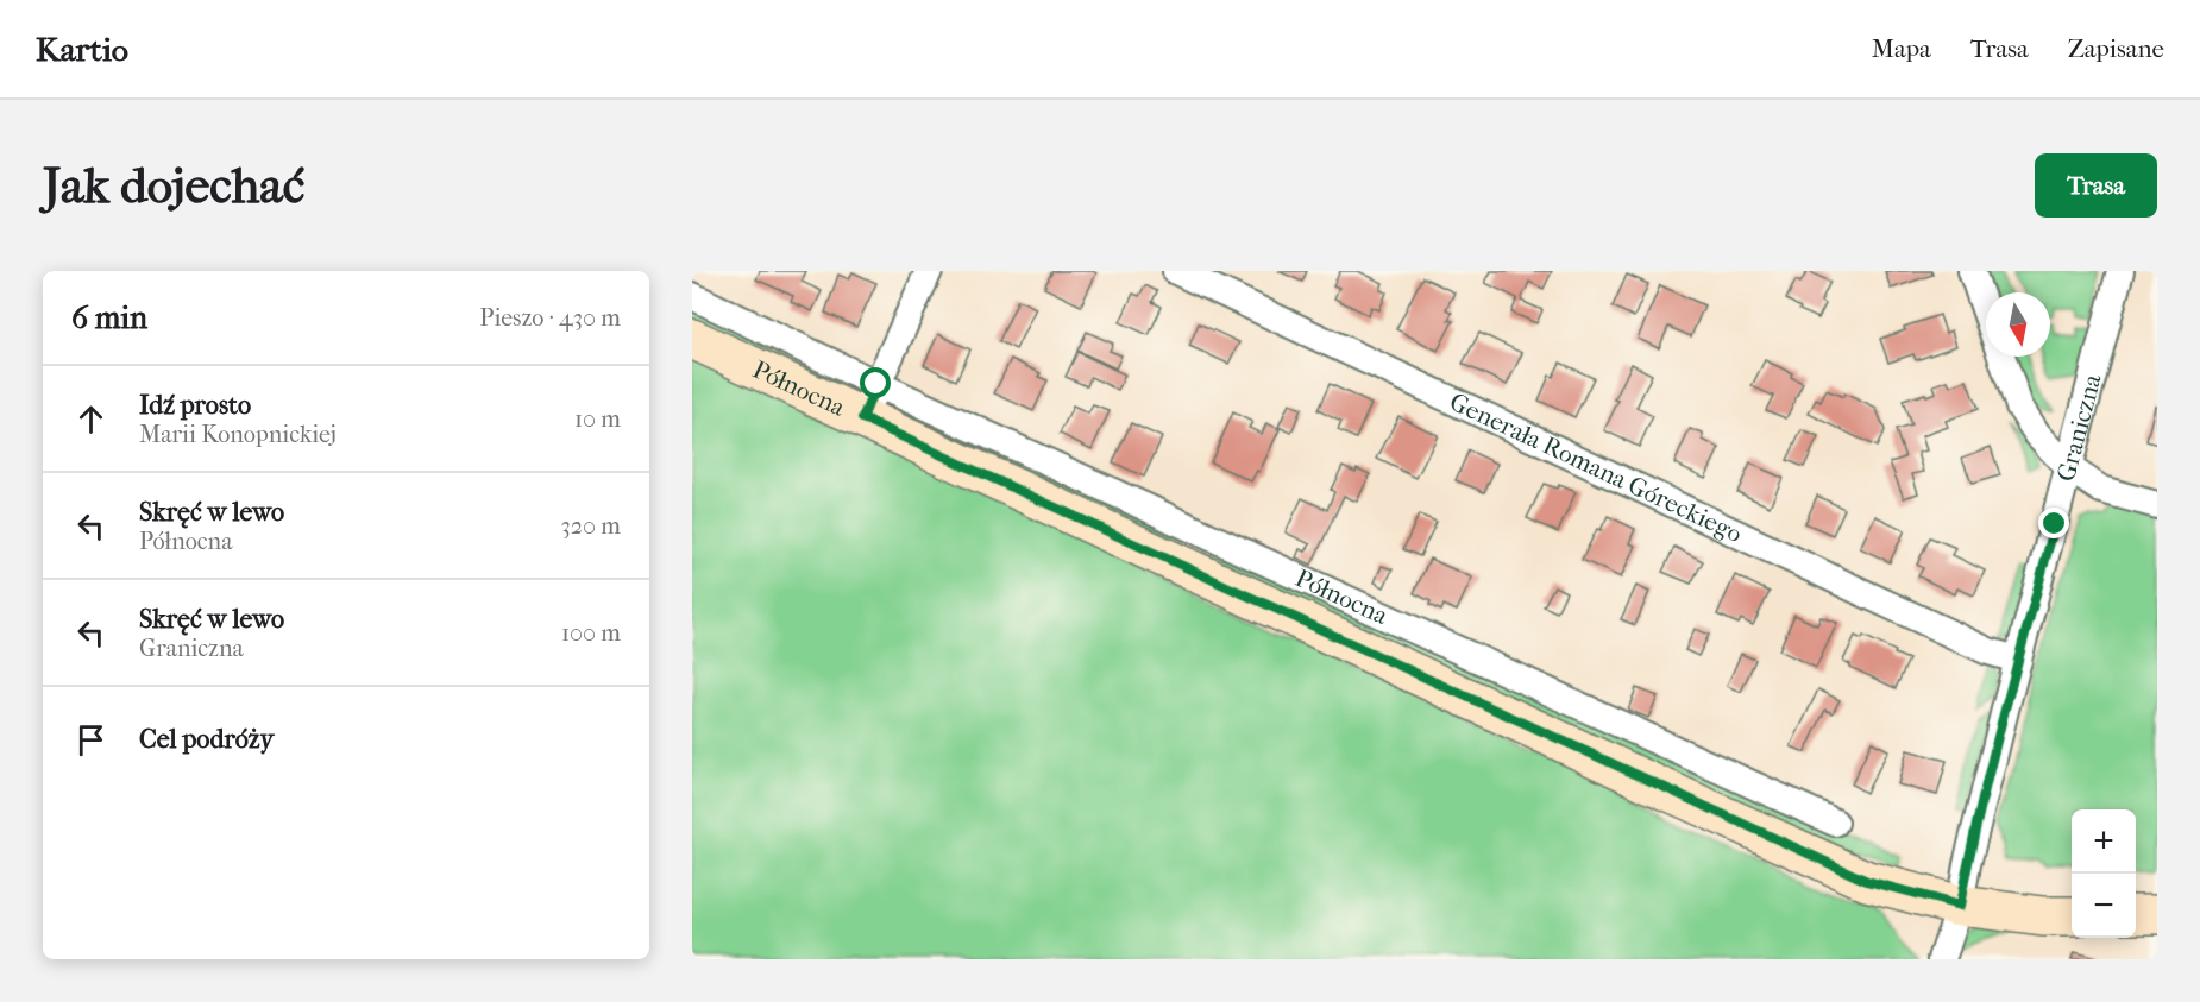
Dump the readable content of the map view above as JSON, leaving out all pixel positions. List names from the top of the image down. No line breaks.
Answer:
{"streets":{"main road":["Północna"],"street":["Graniczna","Generała Romana Góreckiego"]},"crossings":[["Północna","Graniczna"],["Graniczna","Generała Romana Góreckiego"]],"north":"bottom","page":{"header":"Kartio","nav":["Mapa","Trasa","Zapisane"],"buttons":"Trasa","title":"Jak dojechać","heading":["6 min","Pieszo · 430 m"],"list":[["Idź prosto","Marii Konopnickiej","10 m"],["Skręć w lewo","Północna","320 m"],["Skręć w lewo","Graniczna","100 m"],"Cel podróży"],"map_buttons":["+","−"]}}
